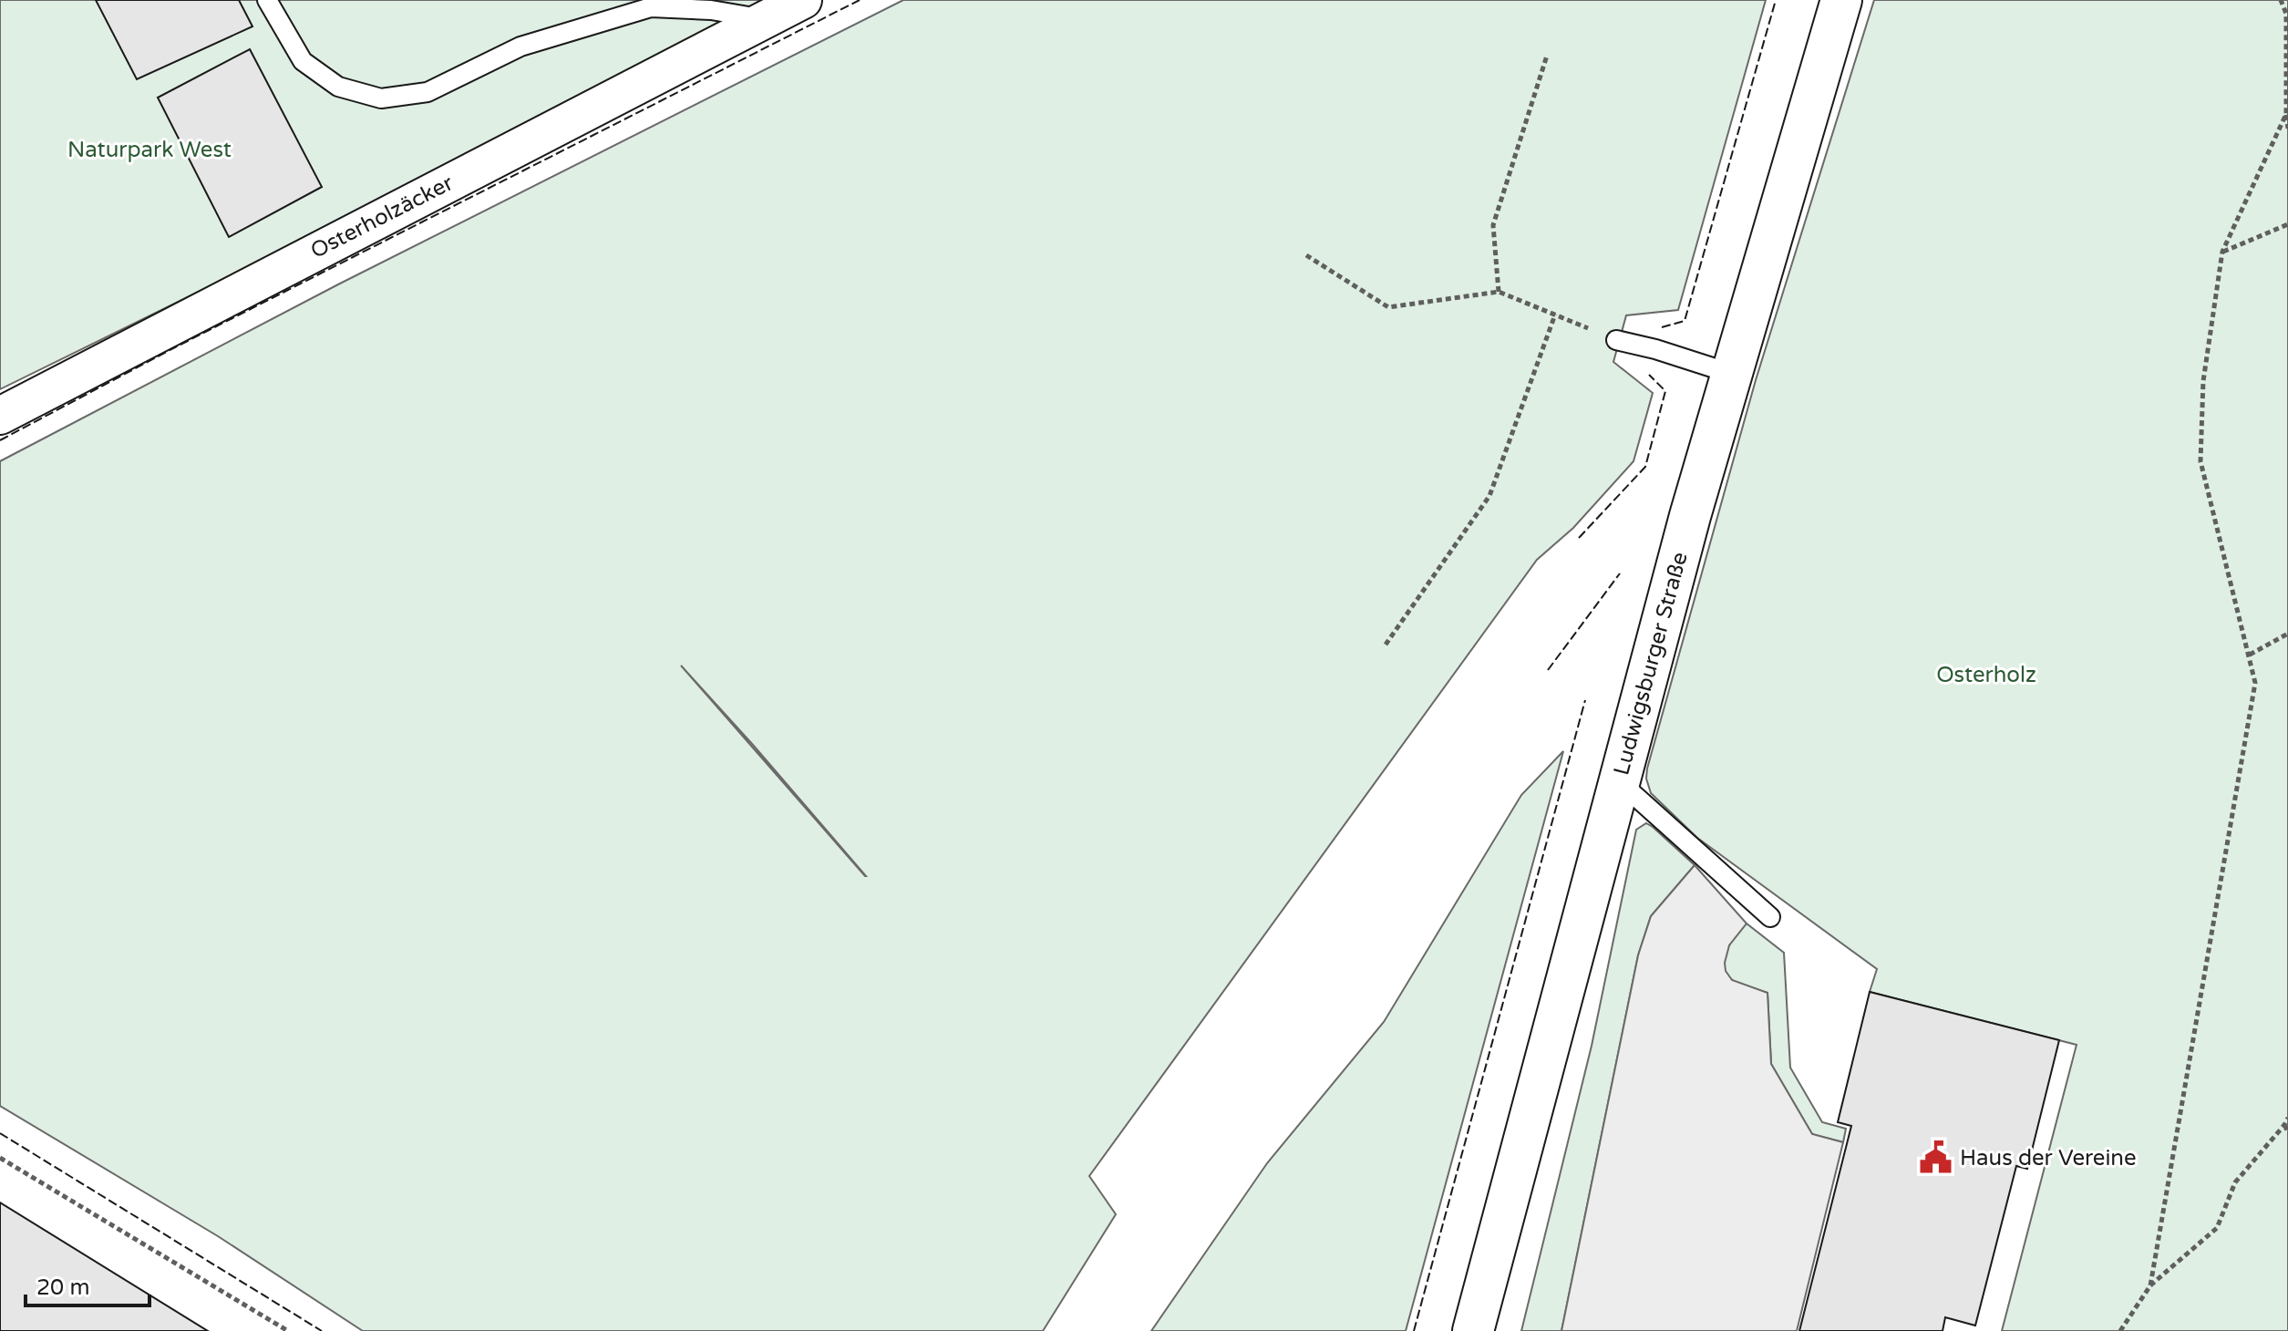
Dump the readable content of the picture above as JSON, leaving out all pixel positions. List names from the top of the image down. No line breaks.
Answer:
{"streets":{"street":["Osterholzäcker","Ludwigsburger Straße"]},"parks":["Naturpark West","Osterholz"],"places":{"public building":["Haus der Vereine"]},"scale_bar":"20 m"}
